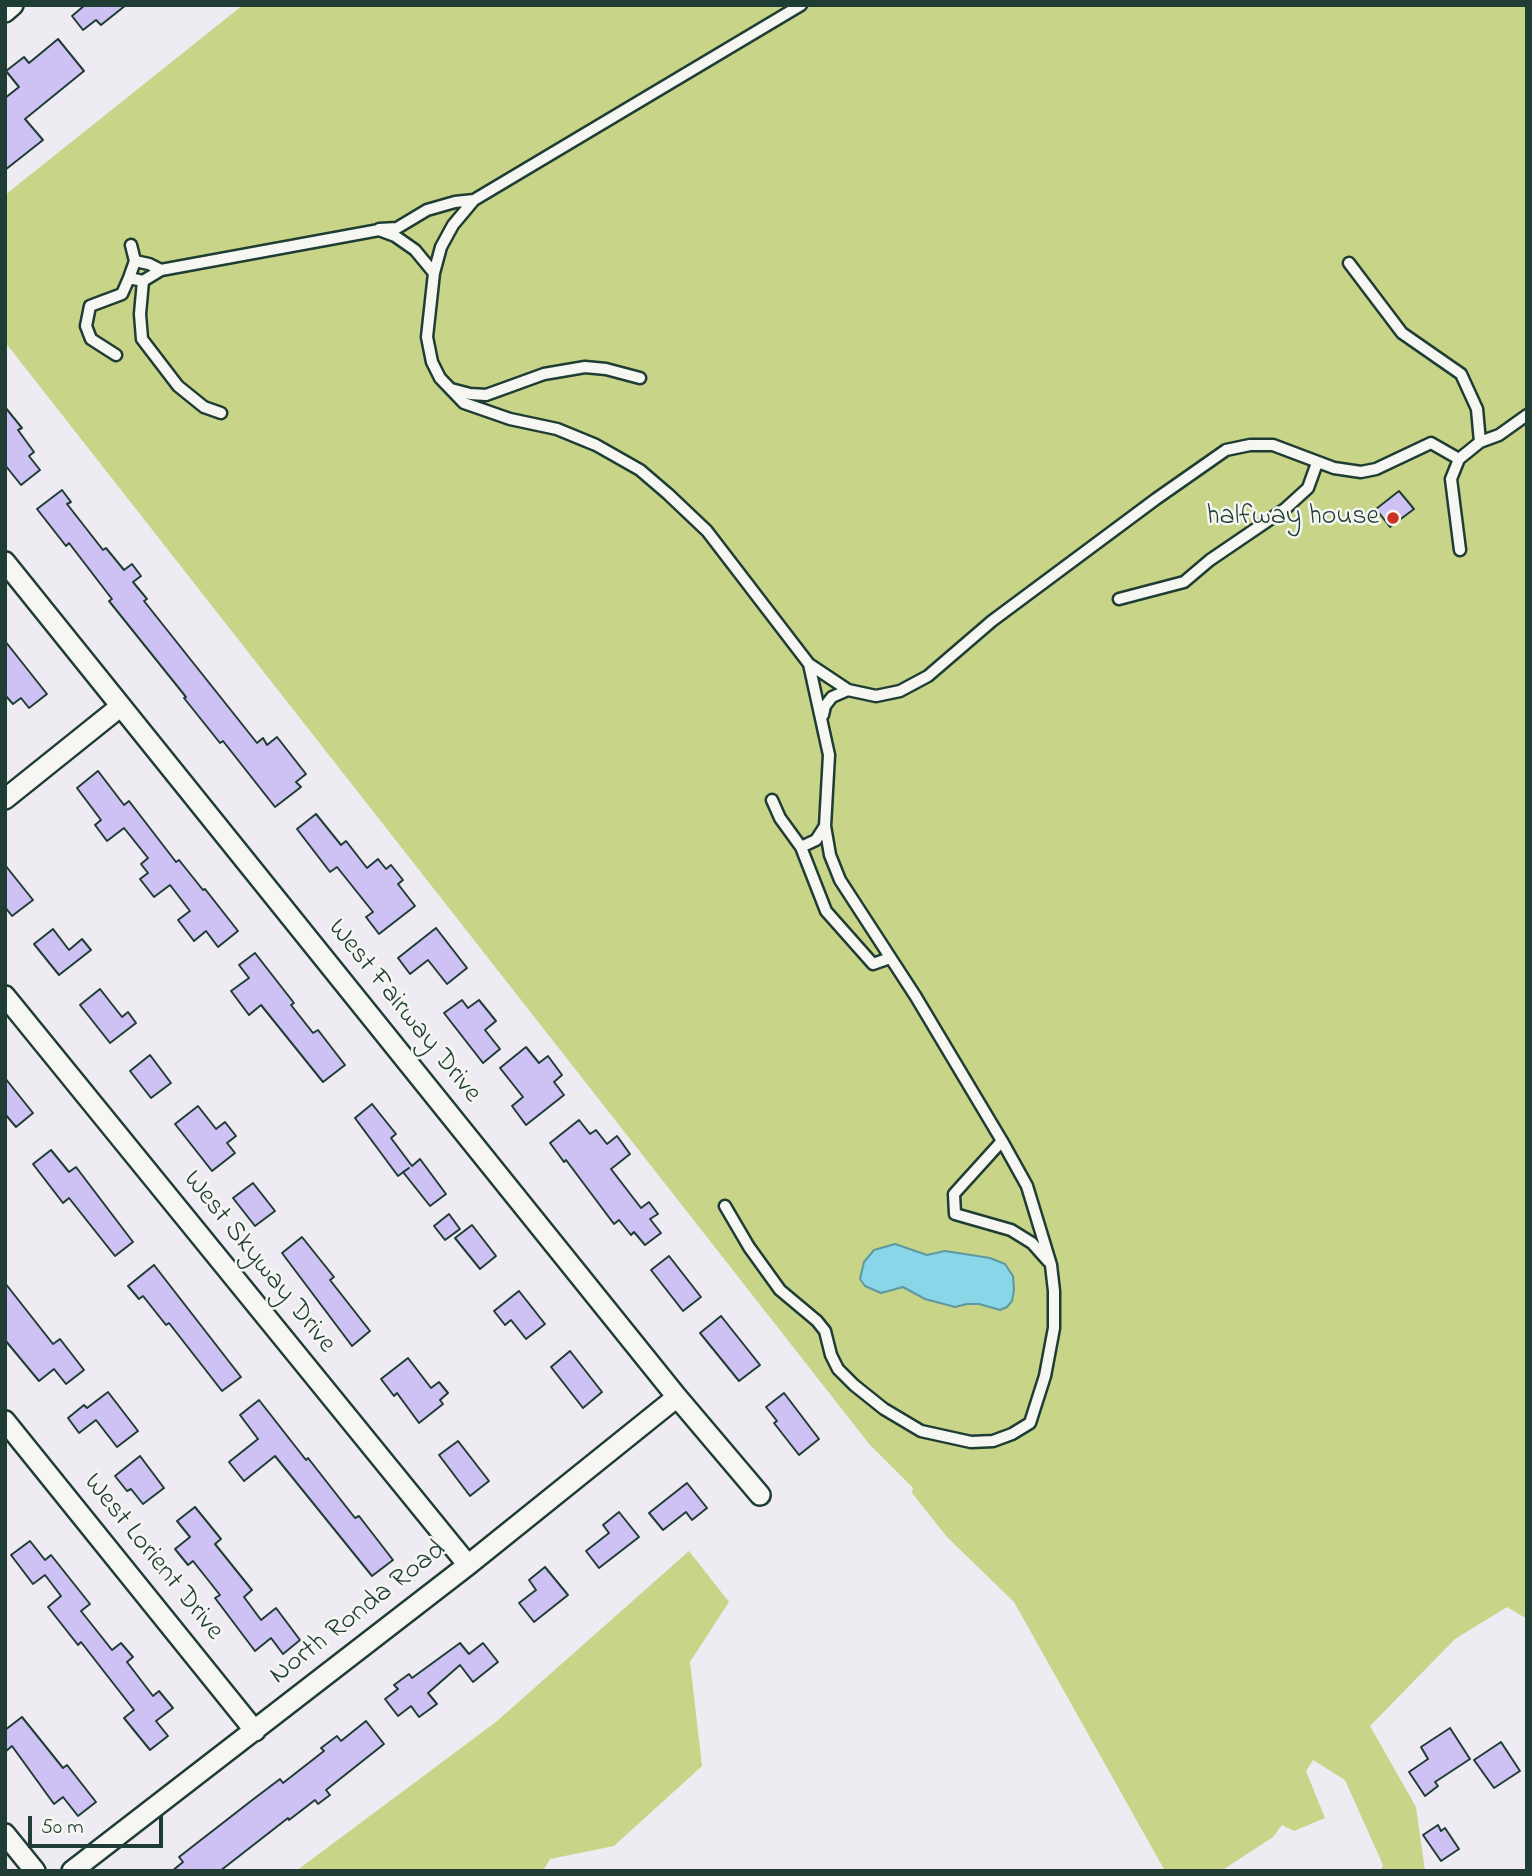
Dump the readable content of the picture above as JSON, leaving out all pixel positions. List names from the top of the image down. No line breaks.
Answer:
{"streets":{"street":["West Fairway Drive","West Skyway Drive","West Lorient Drive","North Ronda Road"]},"crossings":[["West Fairway Drive","North Ronda Road"],["West Skyway Drive","North Ronda Road"],["West Lorient Drive","North Ronda Road"]],"places":["halfway house"],"scale_bar":"50 m"}
